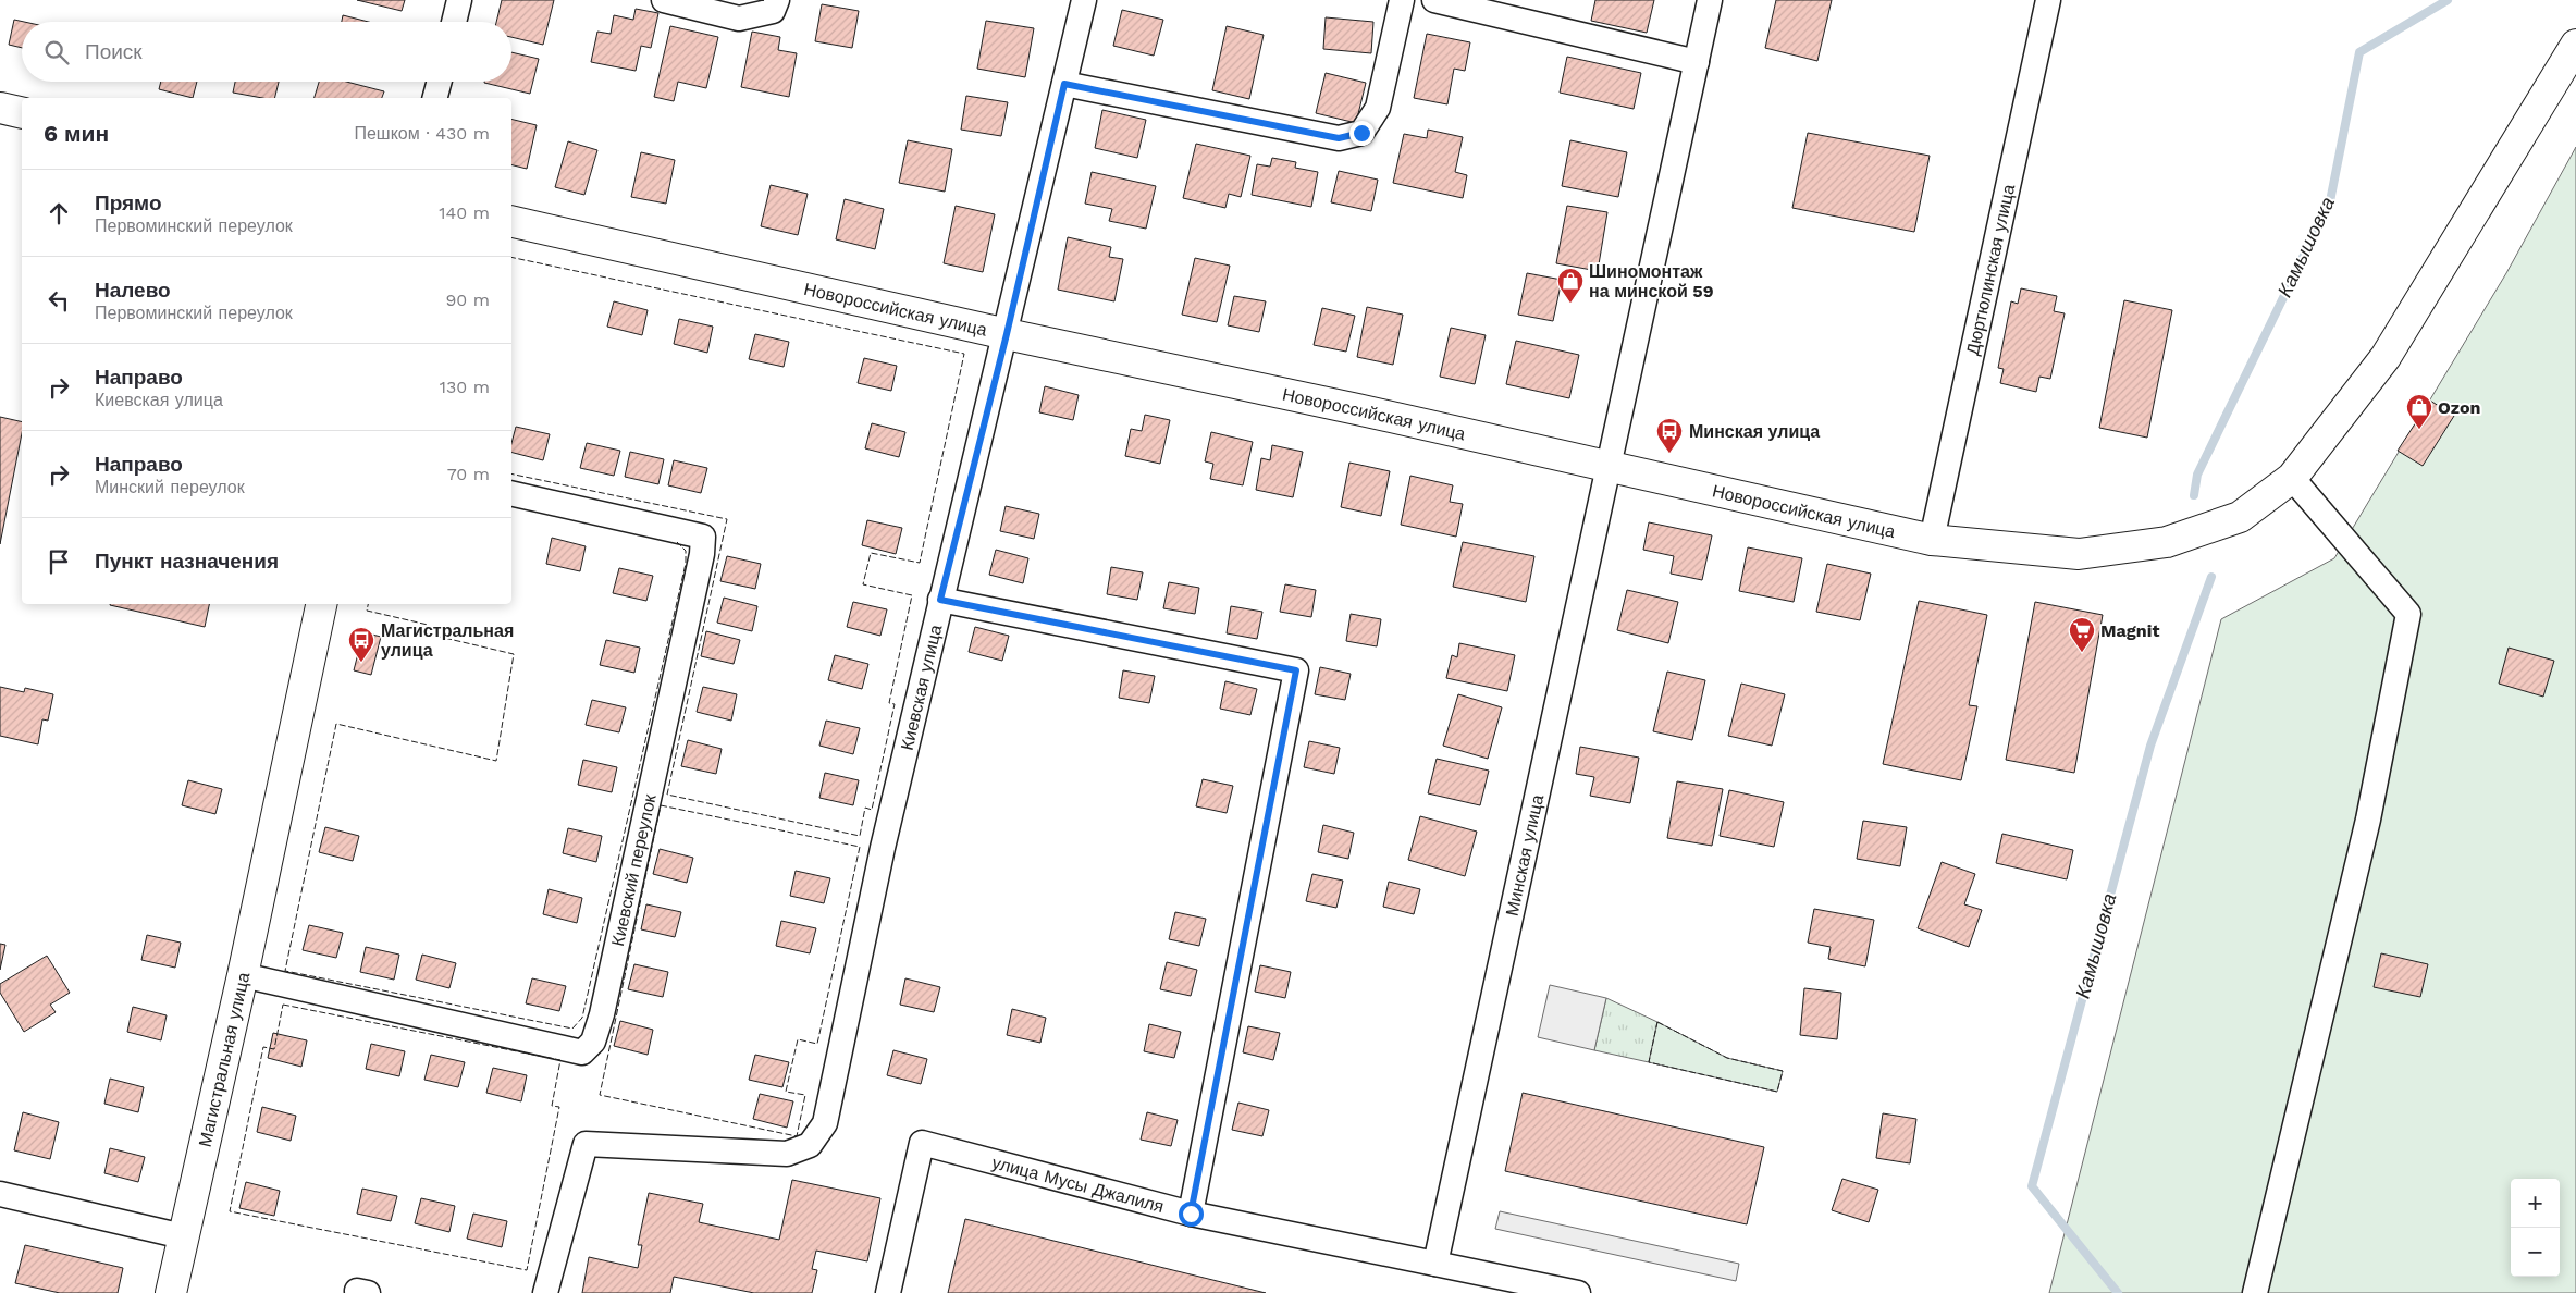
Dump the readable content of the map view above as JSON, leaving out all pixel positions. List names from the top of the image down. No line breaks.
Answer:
{"streets":{"main road":["Новороссийская улица","Магистральная улица"],"street":["Дюртюлинская улица","Киевская улица","Минская улица","Киевский переулок","улица Мусы Джалиля"]},"crossings":[["Дюртюлинская улица","Новороссийская улица"],["Новороссийская улица","Киевская улица"],["Новороссийская улица","Минская улица"],["Минская улица","улица Мусы Джалиля"],["Киевский переулок","Магистральная улица"]],"water":["Камышовка"],"places":{"shop":["Шиномонтаж на минской 59","Ozon"],"bus stop":["Минская улица","Магистральная улица"],"supermarket":["Magnit"]},"page":{"search":"Поиск","heading":["6 мин","Пешком · 430 m"],"list":[["Прямо","Первоминский переулок","140 m"],["Налево","Первоминский переулок","90 m"],["Направо","Киевская улица","130 m"],["Направо","Минский переулок","70 m"],"Пункт назначения"],"map_buttons":["+","−"]}}
